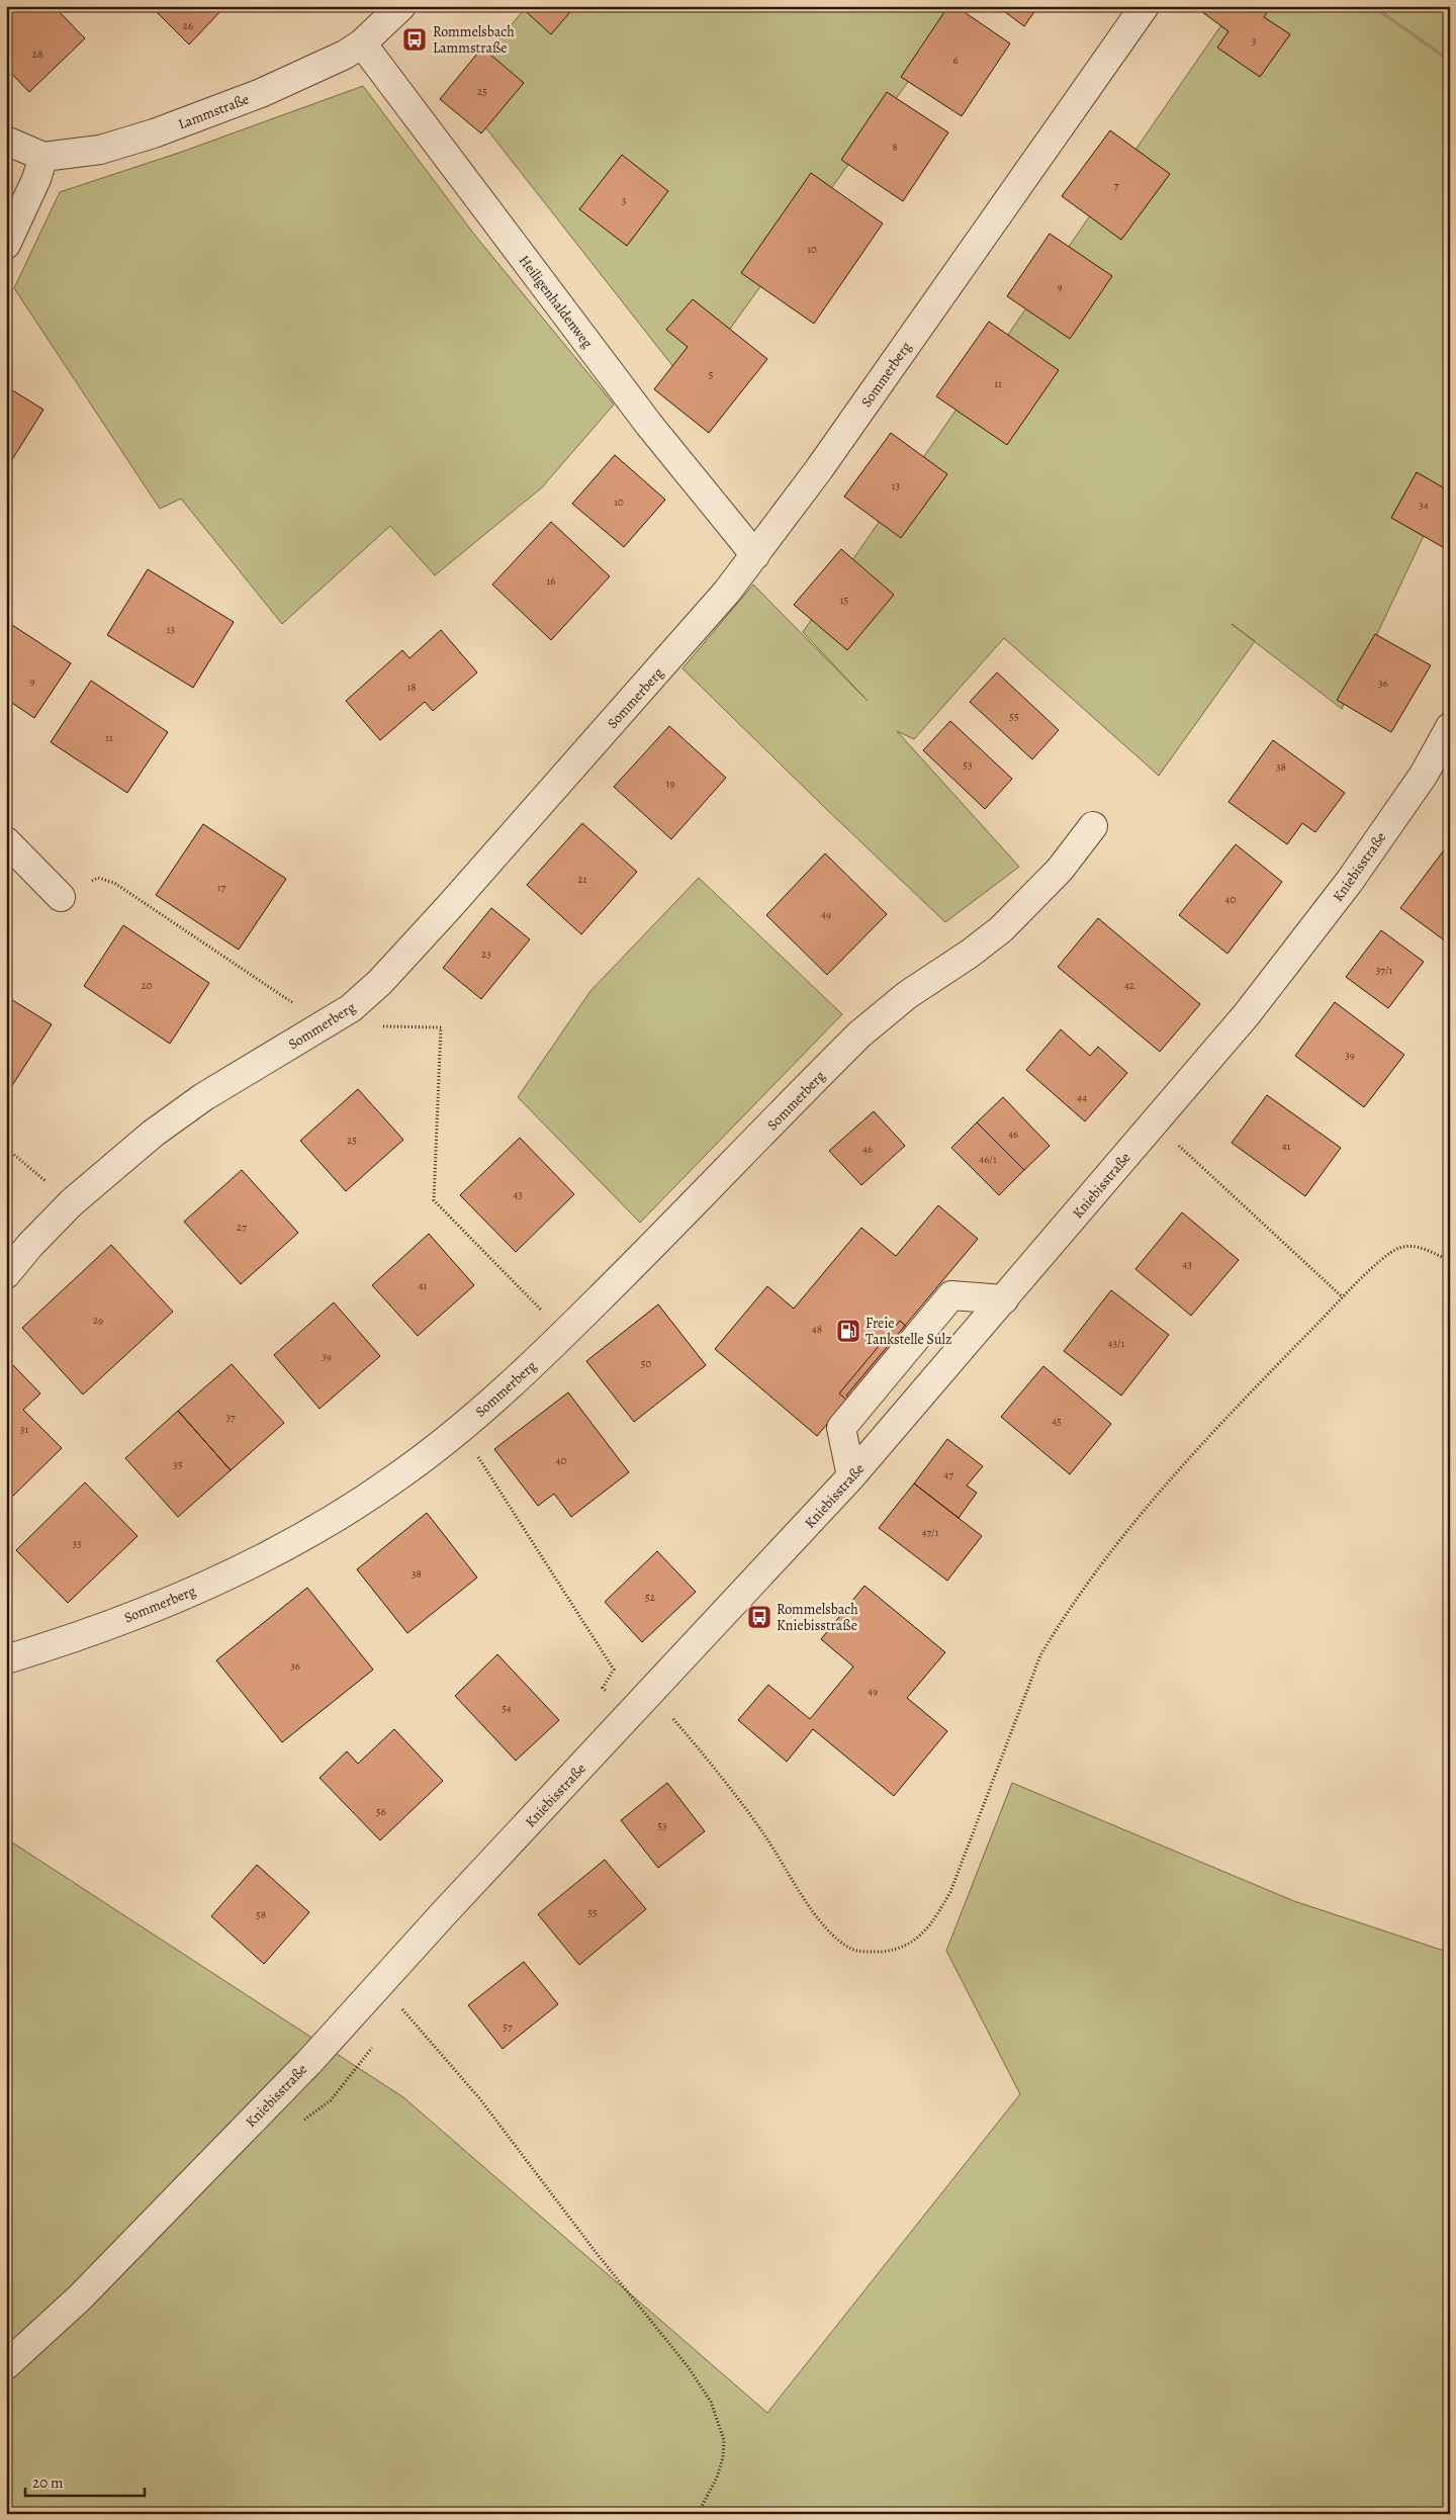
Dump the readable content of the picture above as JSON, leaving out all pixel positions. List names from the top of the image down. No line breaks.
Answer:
{"streets":{"street":["Lammstraße","Heiligenhaldenweg","Sommerberg","Kniebisstraße"]},"crossings":[["Lammstraße","Heiligenhaldenweg"],["Heiligenhaldenweg","Sommerberg"]],"places":{"bus stop":["Rommelsbach Lammstraße","Rommelsbach Kniebisstraße"],"fuel station":["Freie Tankstelle Sulz"]},"house_numbers":["26","3","28","6","25","8","7","3","10","9","5","11","13","10","34","16","15","13","9","36","18","55","11","53","38","19","21","17","40","49","23","37/1","20","42","39","44","46","25","41","46","46/1","43","27","43","41","29","48","43/1","39","50","37","45","31","40","35","47","47/1","33","38","52","36","49","54","56","53","55","58","57"],"scale_bar":"20 m"}
